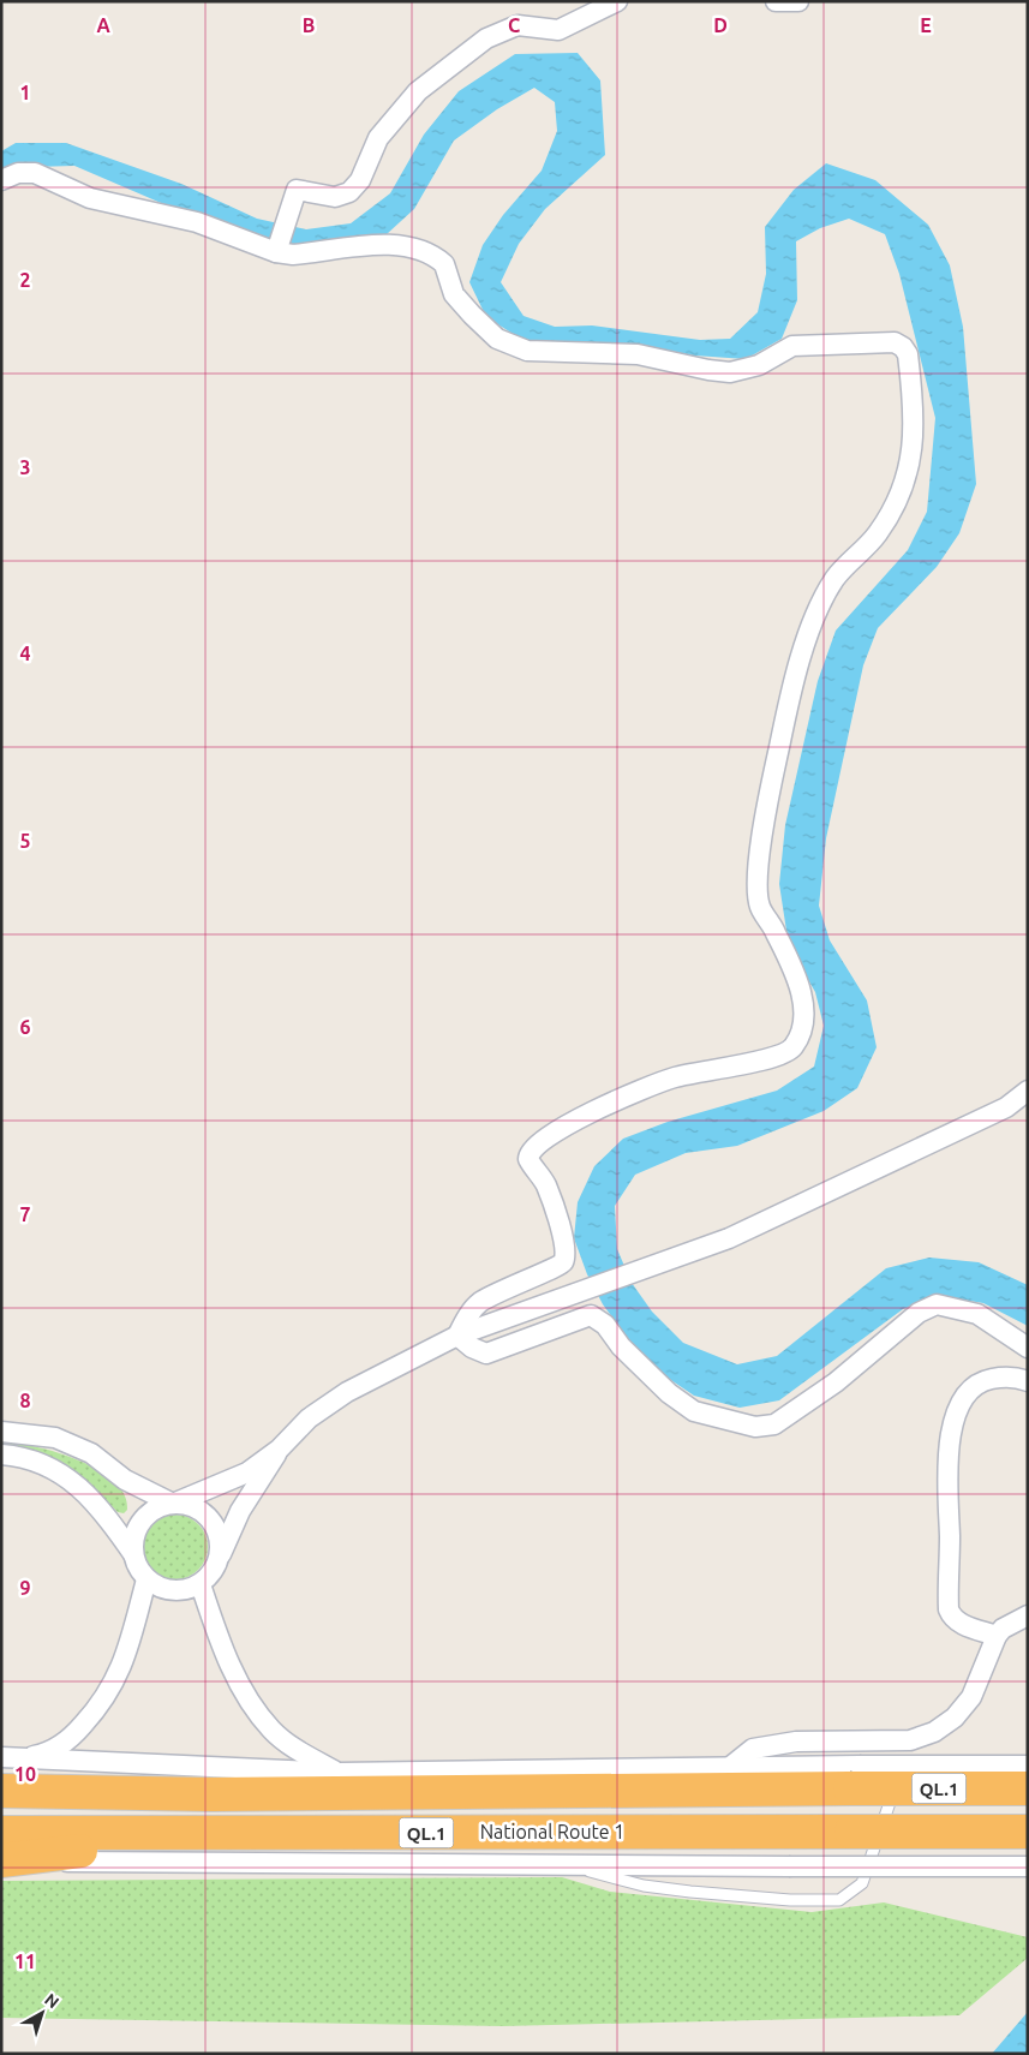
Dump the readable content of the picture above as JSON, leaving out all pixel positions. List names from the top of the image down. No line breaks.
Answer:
{"streets":{"highway":["QL.1","National Route 1"]},"north":"top right","grid":{"columns":["A","B","C","D","E"],"rows":["1","2","3","4","5","6","7","8","9","10","11"]}}
